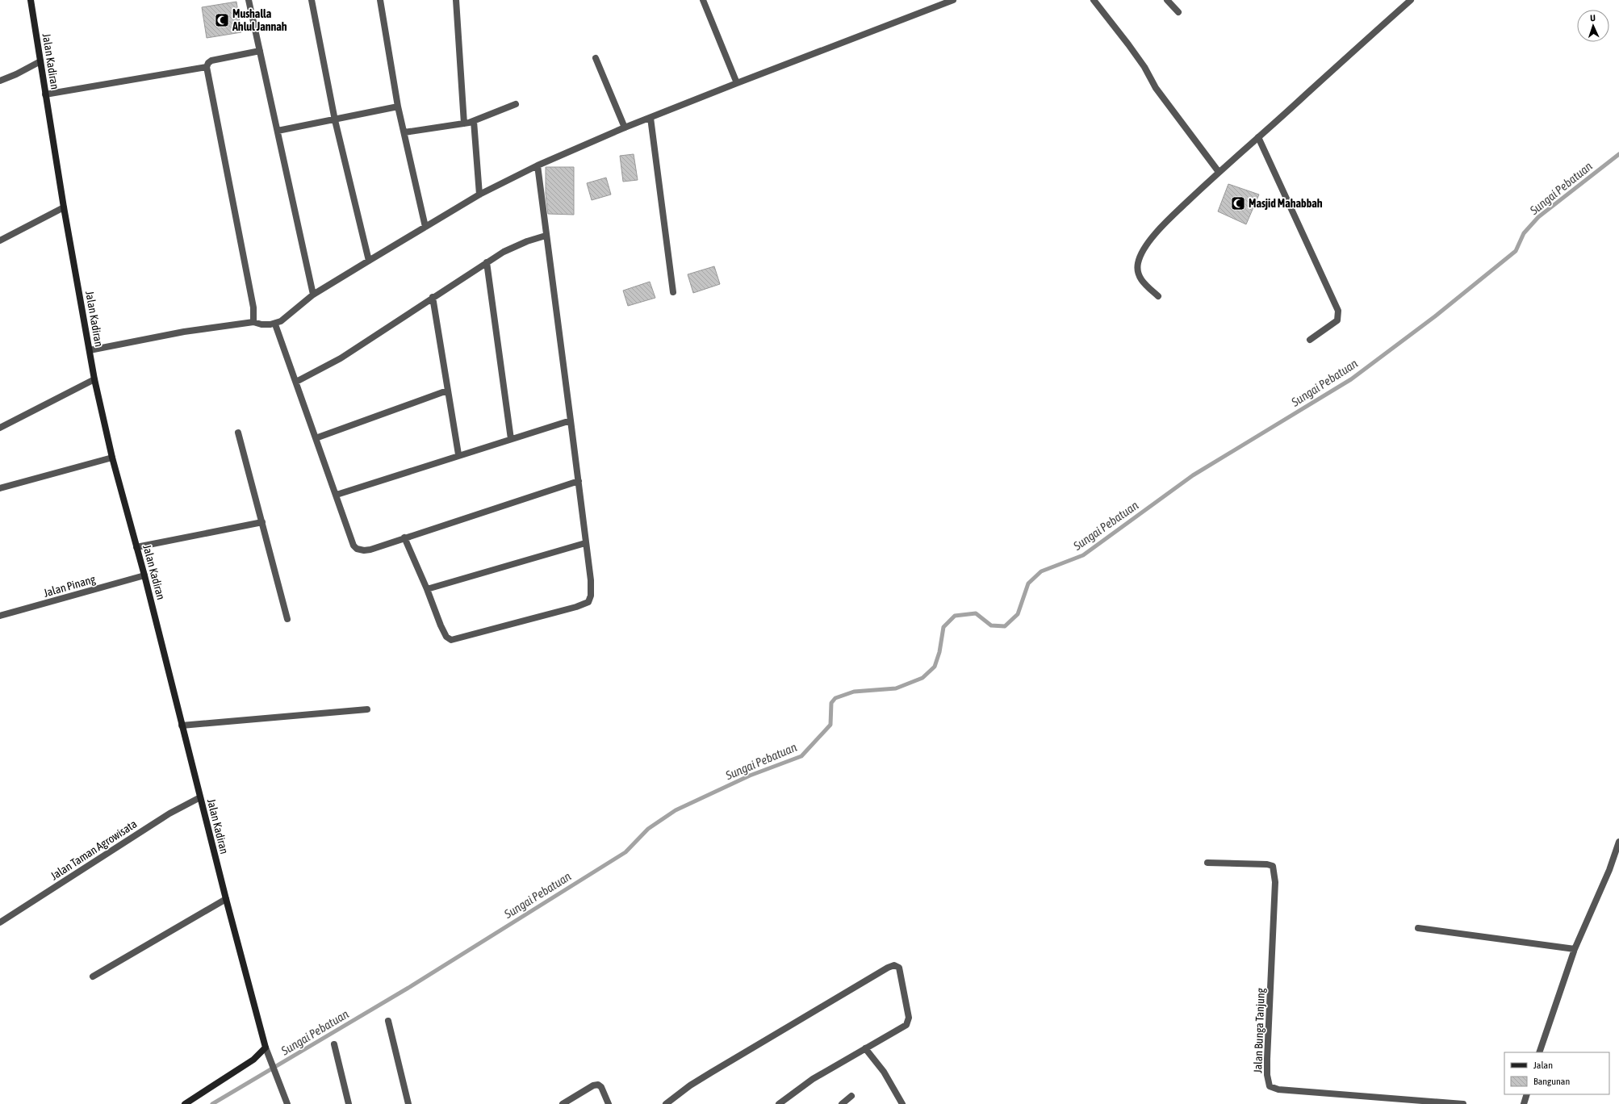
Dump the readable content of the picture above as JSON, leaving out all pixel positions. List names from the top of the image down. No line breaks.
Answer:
{"streets":{"street":["Jalan Kadiran","Jalan Pinang","Jalan Taman Agrowisata","Jalan Bunga Tanjung"]},"crossings":[["Jalan Kadiran","Jalan Pinang"],["Jalan Kadiran","Jalan Taman Agrowisata"]],"water":["Sungai Pebatuan"],"places":{"mosque":["Mushalla Ahlul Jannah","Masjid Mahabbah"]},"legend":["Jalan","Bangunan"],"north":"top"}
